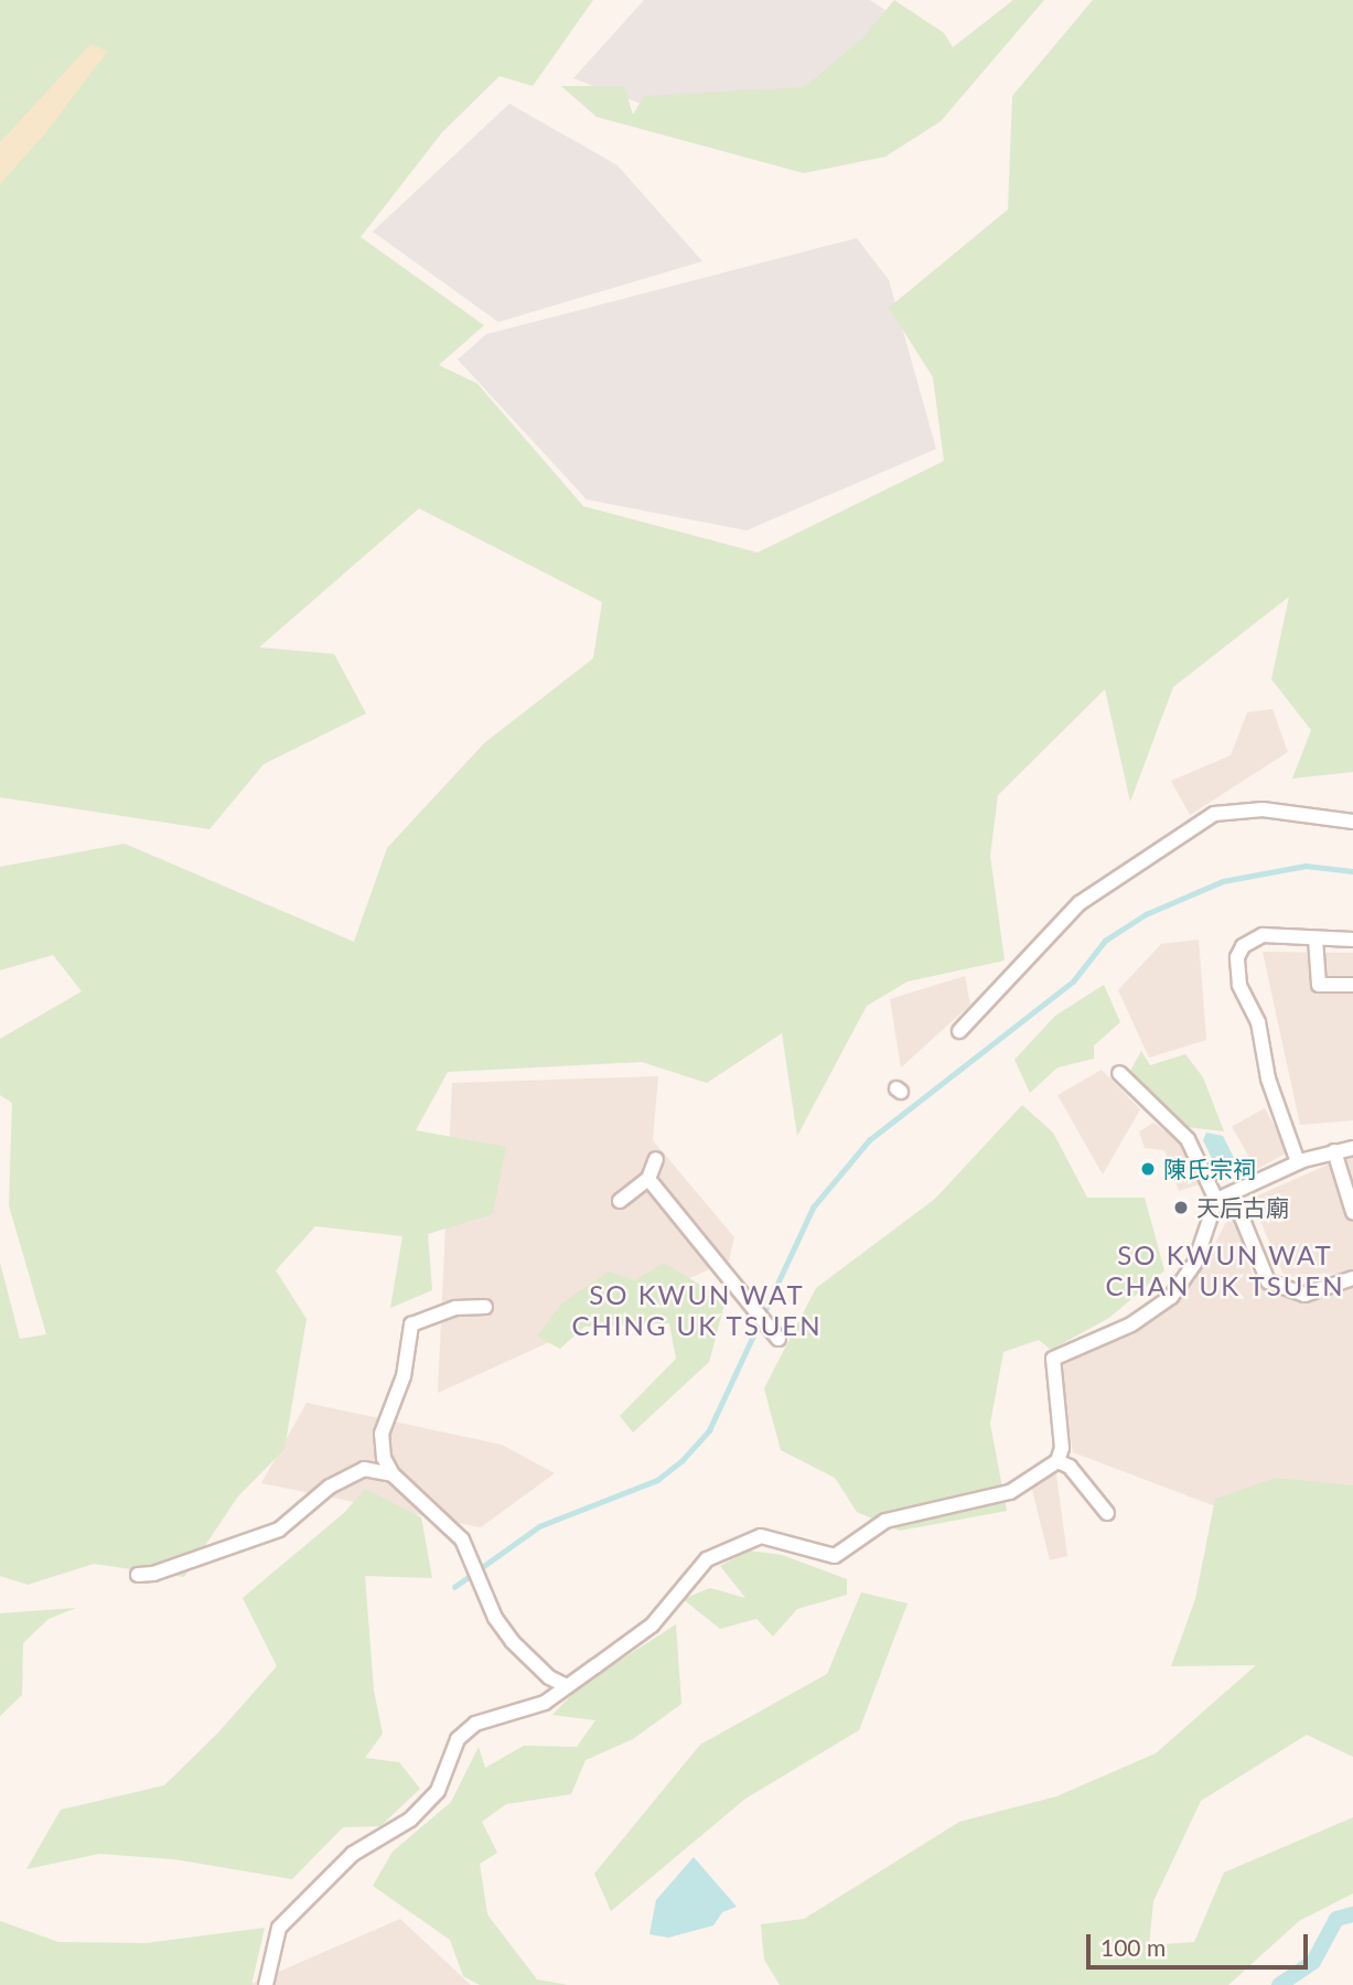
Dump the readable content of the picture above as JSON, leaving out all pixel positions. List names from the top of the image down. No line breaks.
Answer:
{"districts":["SO KWUN WAT CHAN UK TSUEN","SO KWUN WAT CHING UK TSUEN"],"places":["陳氏宗祠","天后古廟"],"scale_bar":"100 m"}
